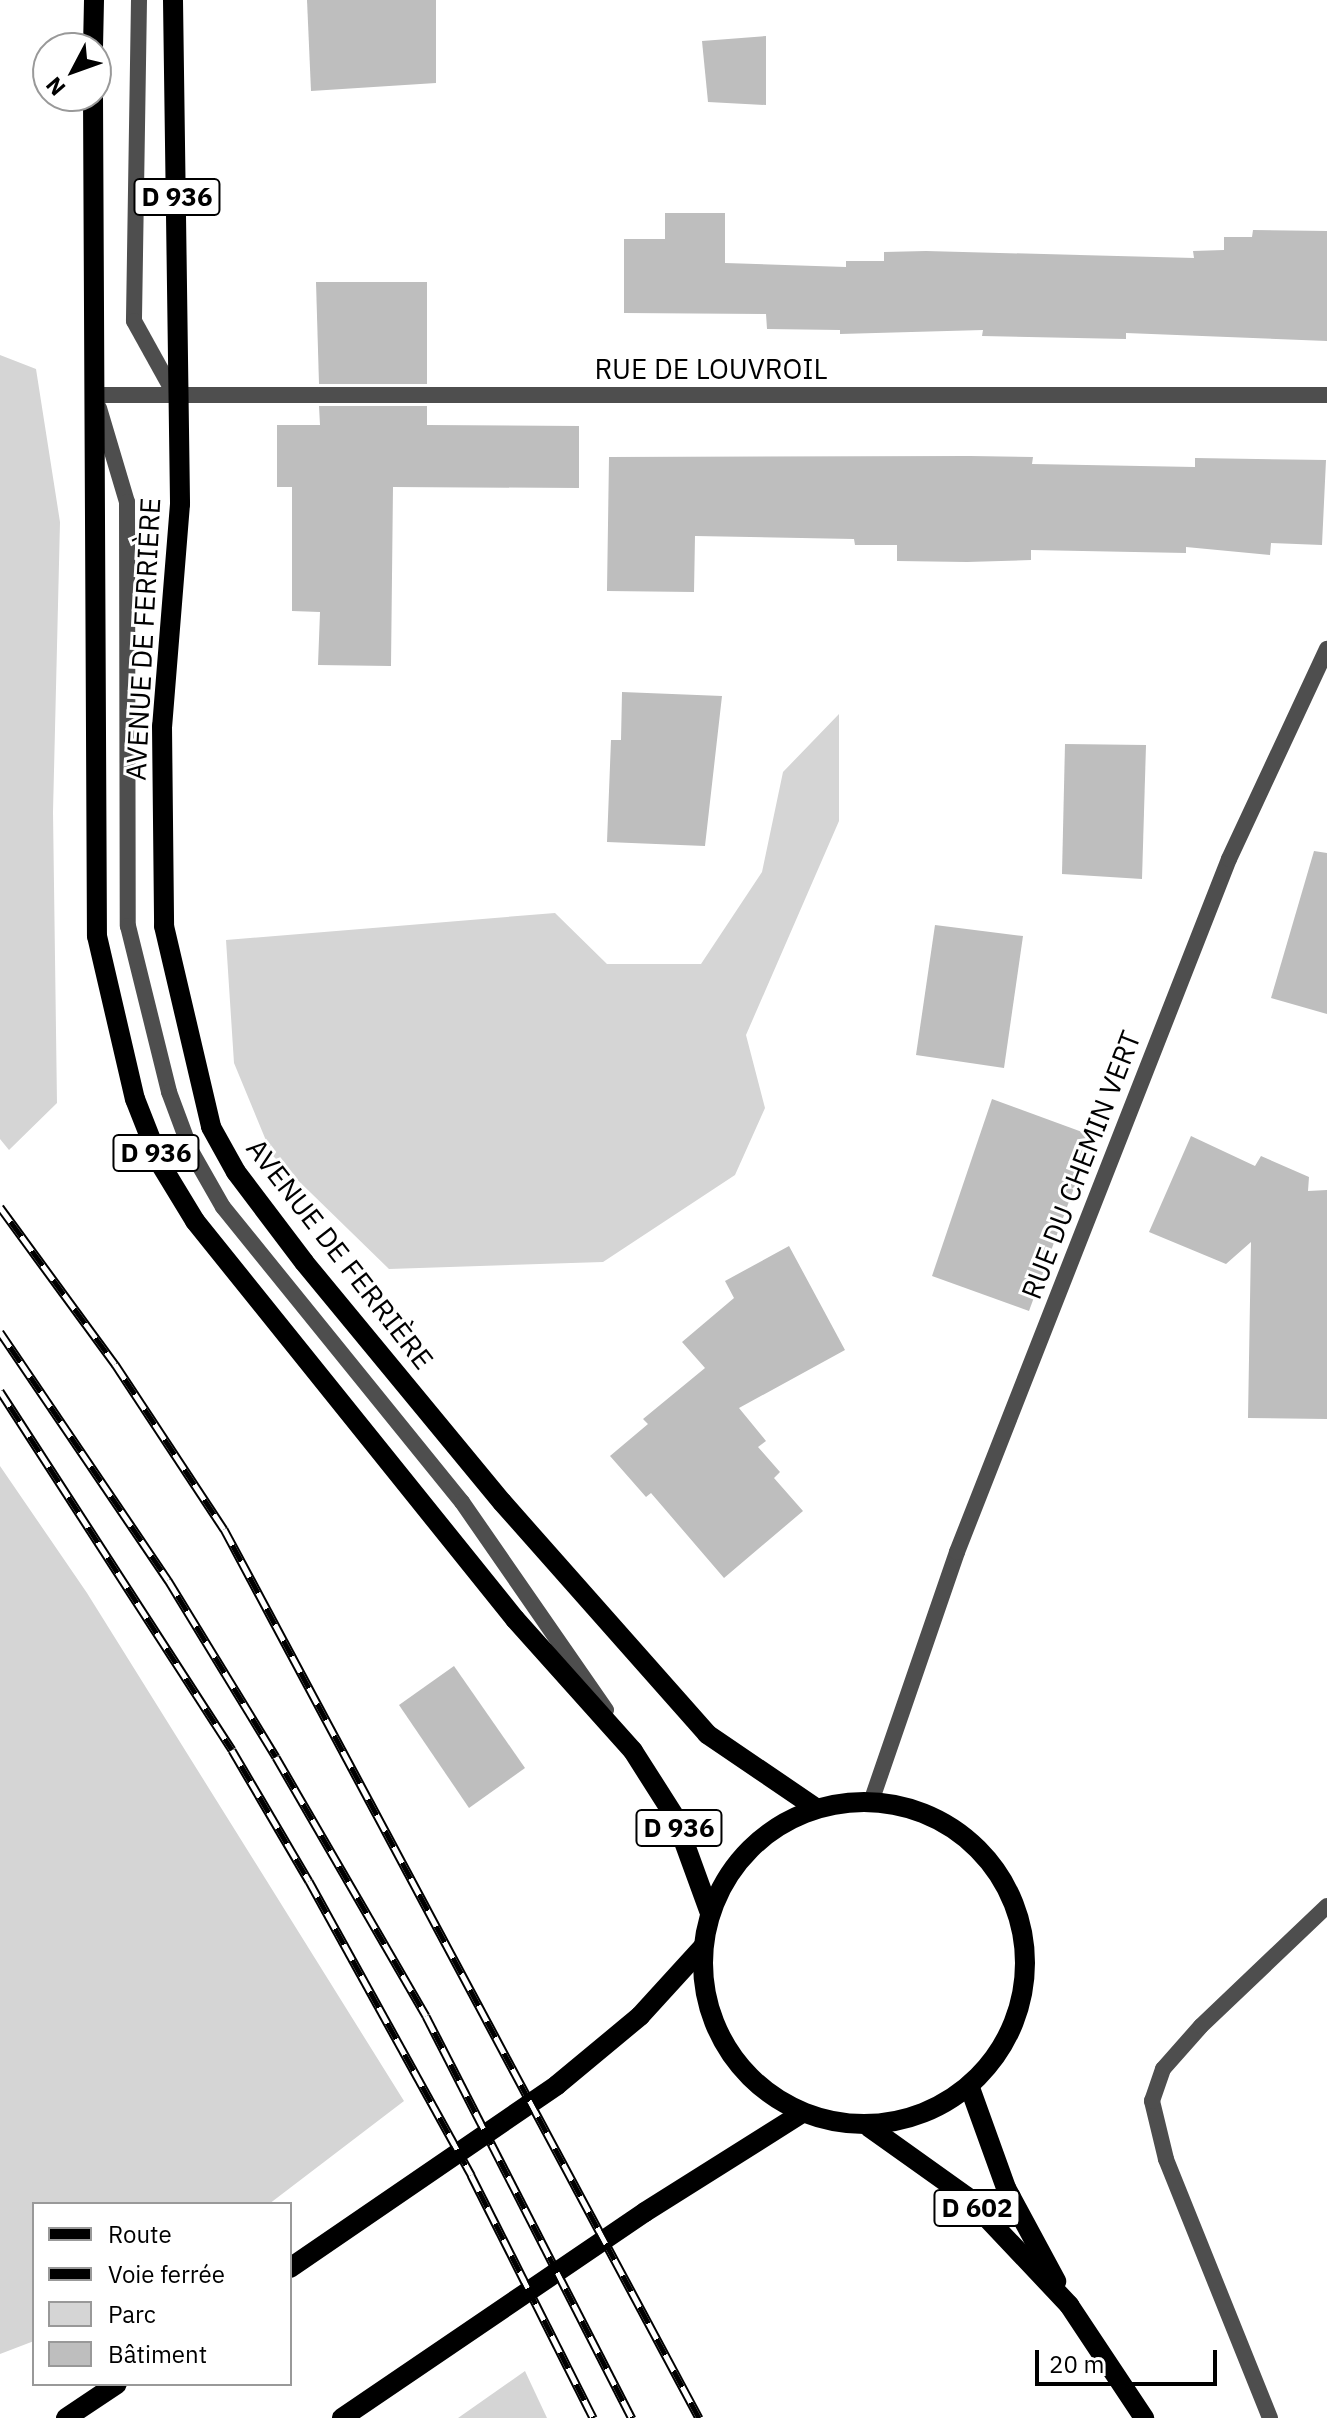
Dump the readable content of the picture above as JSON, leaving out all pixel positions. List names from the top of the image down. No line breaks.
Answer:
{"streets":{"main road":["D 936","AVENUE DE FERRIÈRE","D 602"],"street":["RUE DE LOUVROIL","RUE DU CHEMIN VERT"]},"crossings":[["RUE DE LOUVROIL","AVENUE DE FERRIÈRE"]],"legend":["Route","Voie ferrée","Parc","Bâtiment"],"scale_bar":"20 m","north":"bottom left"}
